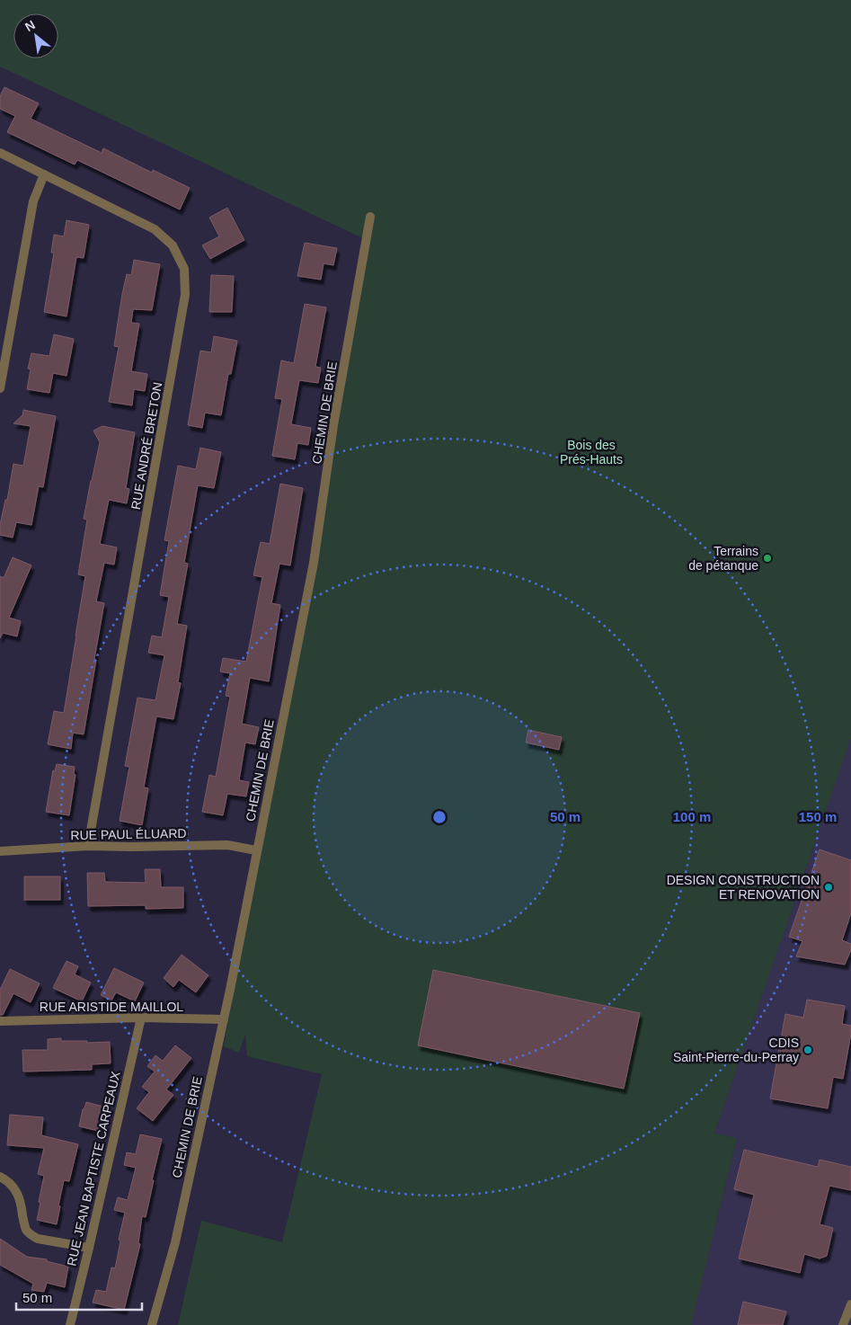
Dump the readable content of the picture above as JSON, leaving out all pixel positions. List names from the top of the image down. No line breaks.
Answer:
{"streets":{"street":["CHEMIN DE BRIE","RUE ANDRÉ BRETON","RUE PAUL ÉLUARD","RUE ARISTIDE MAILLOL","RUE JEAN BAPTISTE CARPEAUX"]},"crossings":[["CHEMIN DE BRIE","RUE PAUL ÉLUARD"],["CHEMIN DE BRIE","RUE ARISTIDE MAILLOL"],["RUE ANDRÉ BRETON","RUE PAUL ÉLUARD"],["RUE ARISTIDE MAILLOL","RUE JEAN BAPTISTE CARPEAUX"]],"parks":["Bois des Prés-Hauts"],"places":["Terrains de pétanque","DESIGN CONSTRUCTION ET RENOVATION","CDIS Saint-Pierre-du-Perray"],"scale_bar":"50 m","north":"top left","rings":["50 m","100 m","150 m"]}
